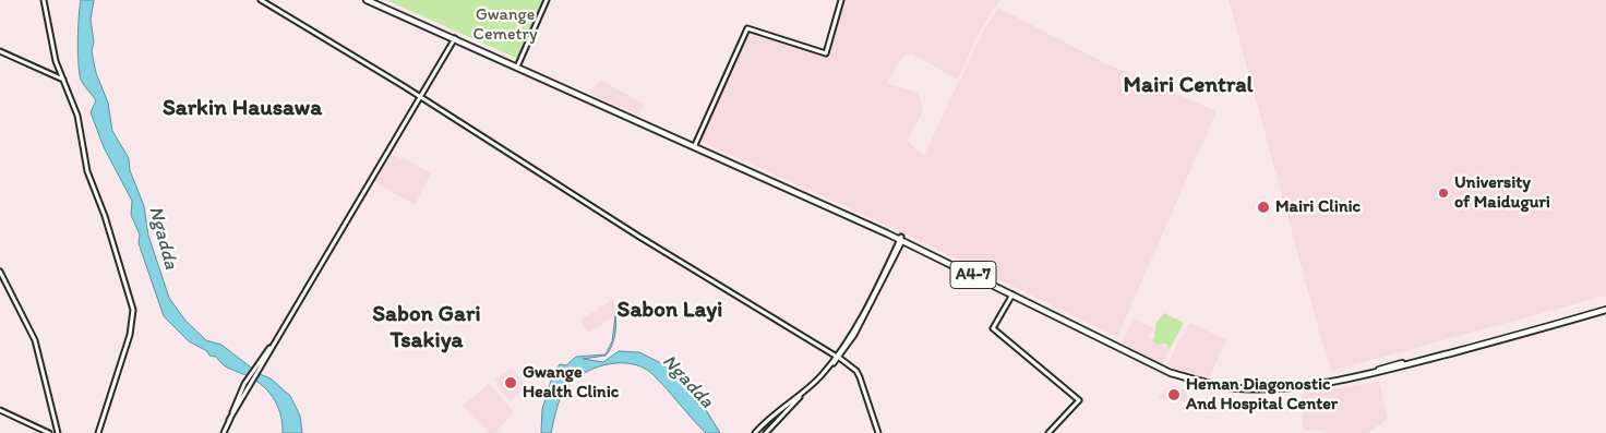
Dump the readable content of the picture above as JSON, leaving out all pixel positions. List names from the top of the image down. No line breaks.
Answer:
{"streets":{"highway":["A4-7"]},"districts":["Mairi Central","Sarkin Hausawa","Sabon Layi","Sabon Gari Tsakiya"],"water":["Ngadda"],"parks":["Gwange Cemetry"],"places":["University of Maiduguri","Mairi Clinic","Gwange Health Clinic","Heman Diagonostic And Hospital Center"]}
